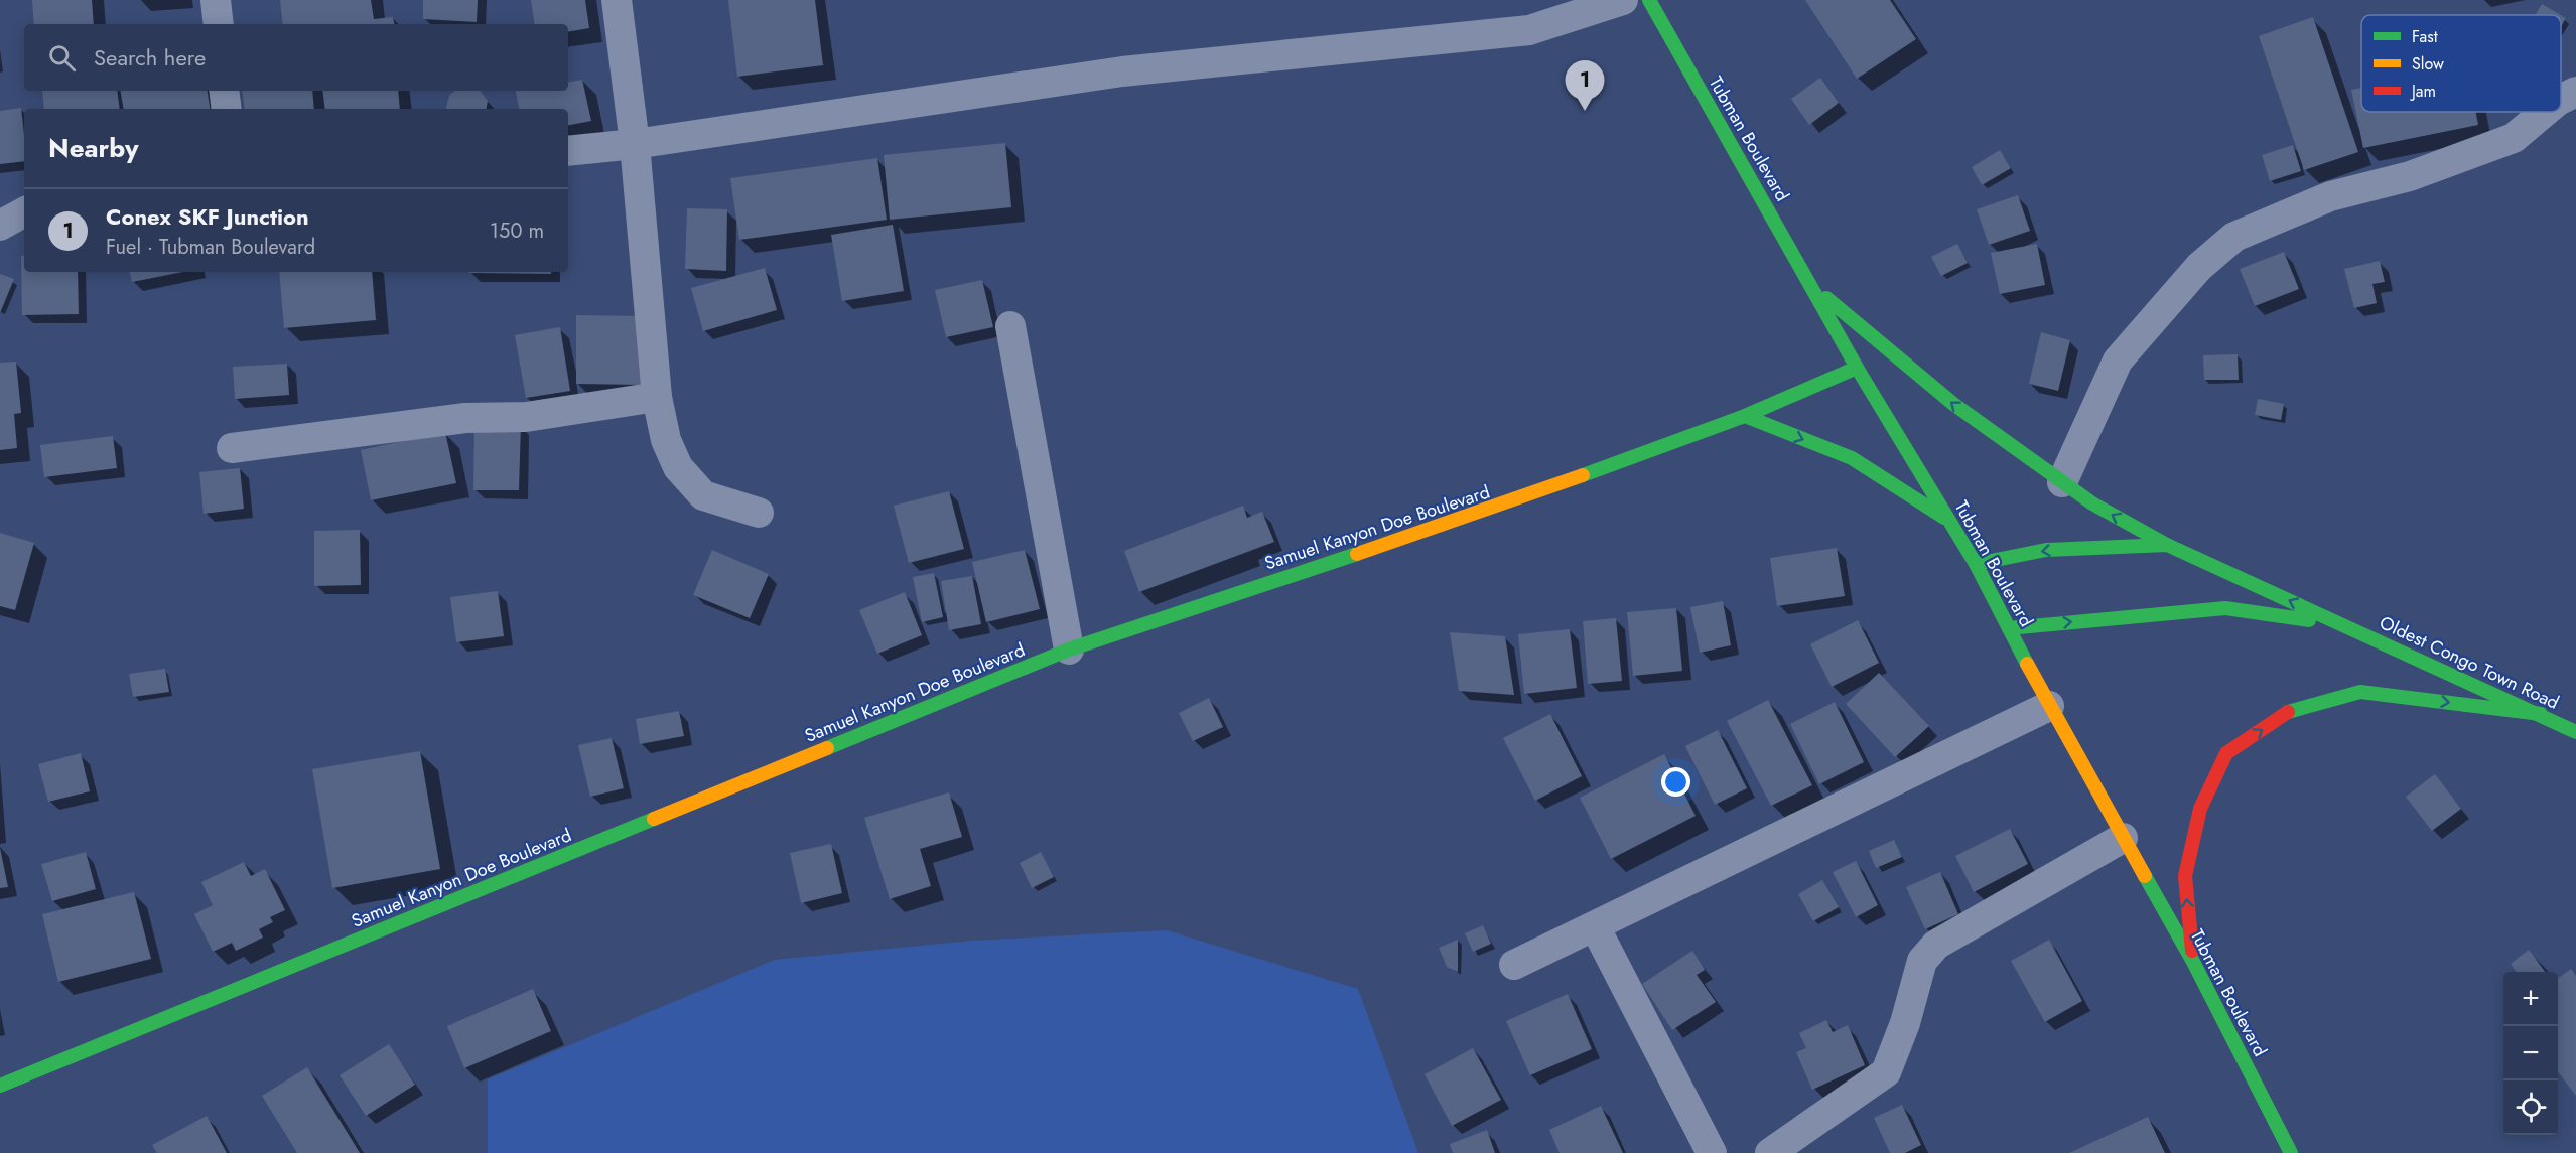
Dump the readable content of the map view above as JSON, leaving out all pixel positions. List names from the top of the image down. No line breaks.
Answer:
{"streets":{"main road":["Tubman Boulevard","Samuel Kanyon Doe Boulevard","Oldest Congo Town Road"]},"crossings":[["Tubman Boulevard","Samuel Kanyon Doe Boulevard"],["Tubman Boulevard","Oldest Congo Town Road"]],"one_way":["Oldest Congo Town Road"],"legend":["Fast","Slow","Jam"],"page":{"search":"Search here","pins":"1","heading":"Nearby","list":[{"mark":"1","name":"Conex SKF Junction","note":"Fuel · Tubman Boulevard","value":"150 m"}],"map_buttons":["+","−"]}}
